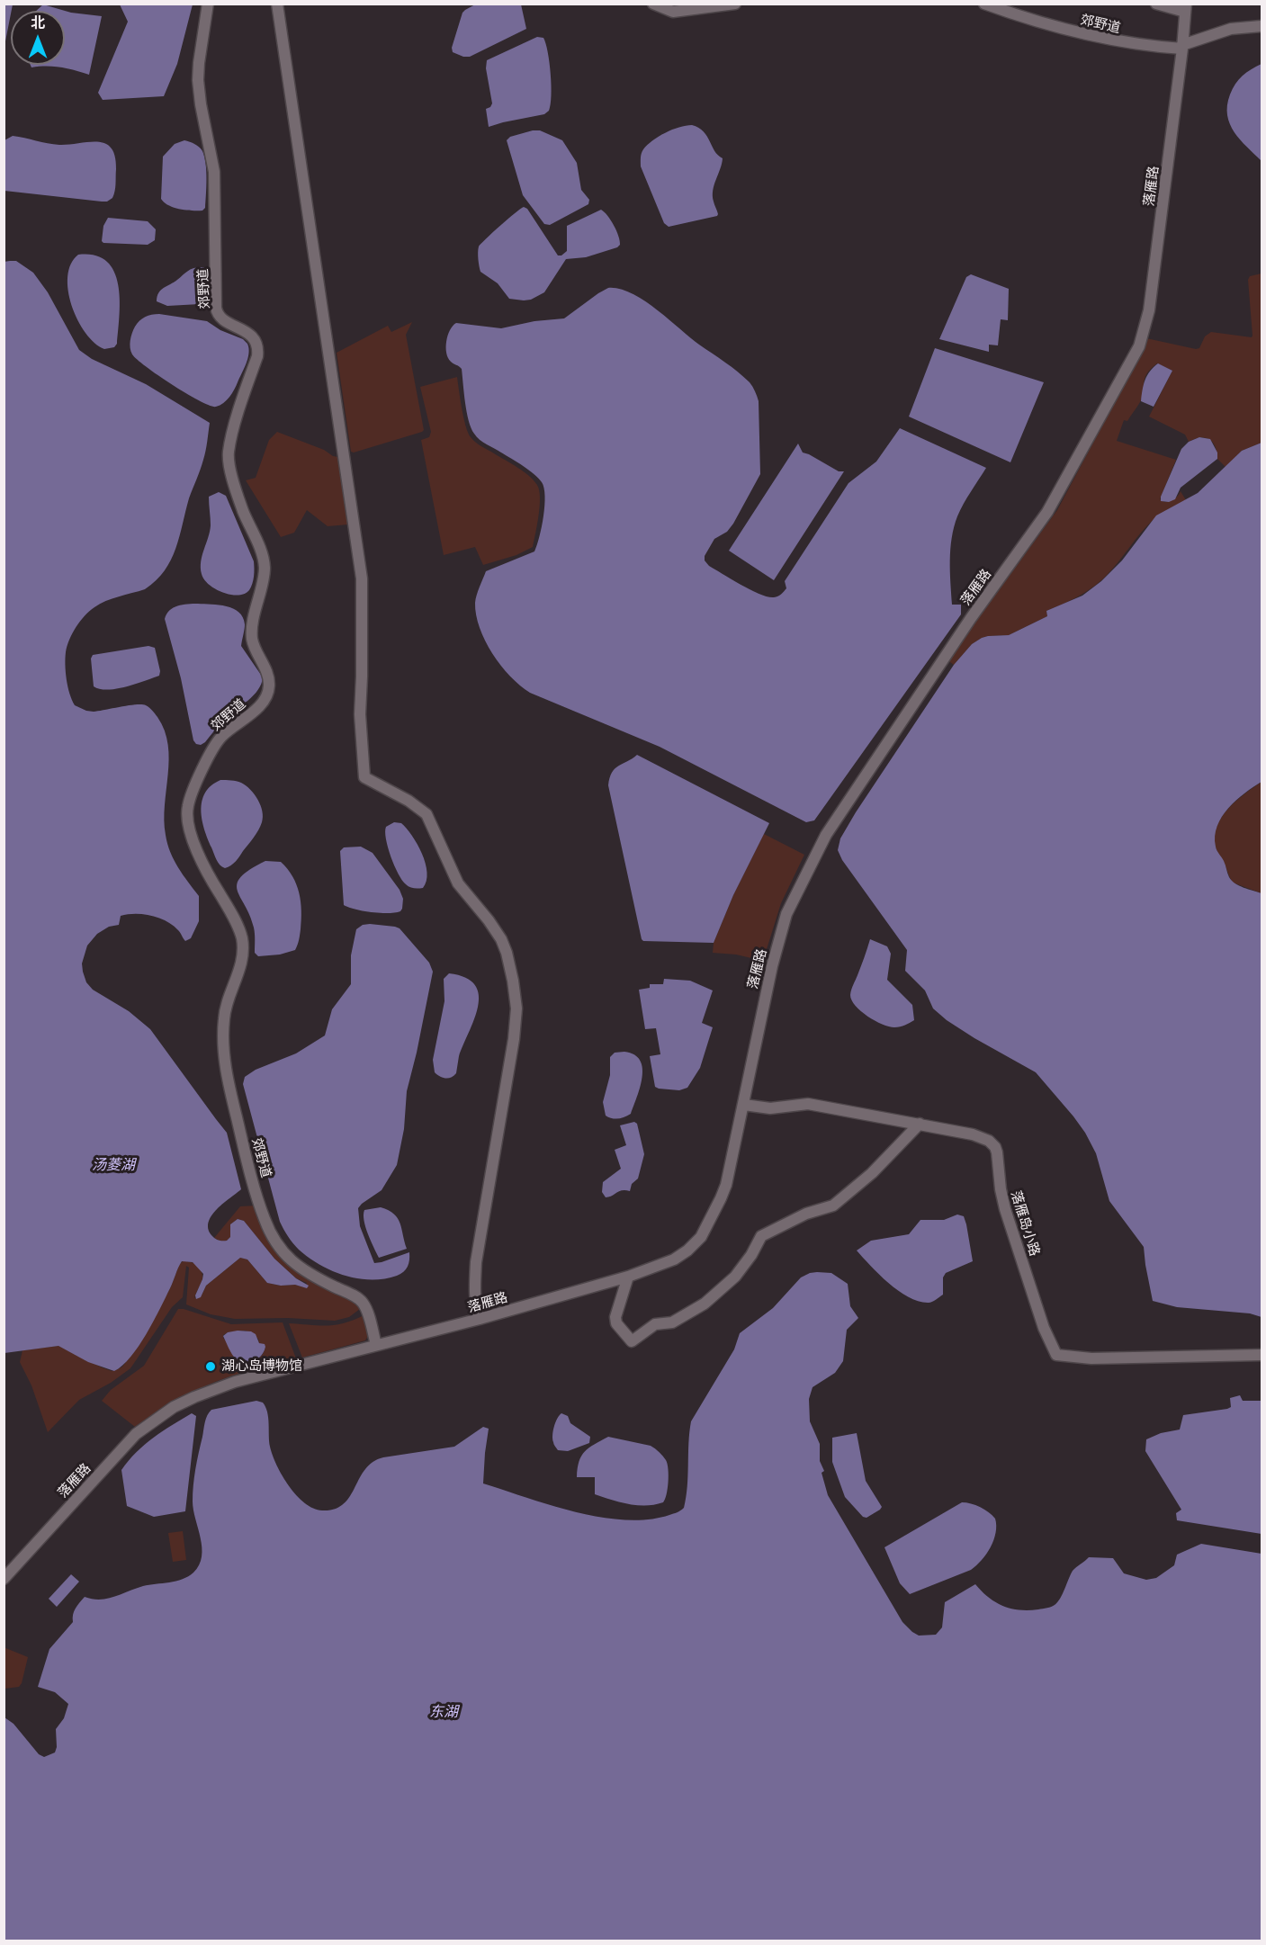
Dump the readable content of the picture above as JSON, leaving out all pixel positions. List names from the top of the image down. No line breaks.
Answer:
{"streets":{"street":["郊野道","落雁路","落雁岛小路"]},"crossings":[["郊野道","落雁路"],["落雁路","落雁岛小路"]],"water":["汤菱湖","东湖"],"places":["湖心岛博物馆"],"north":"top"}
